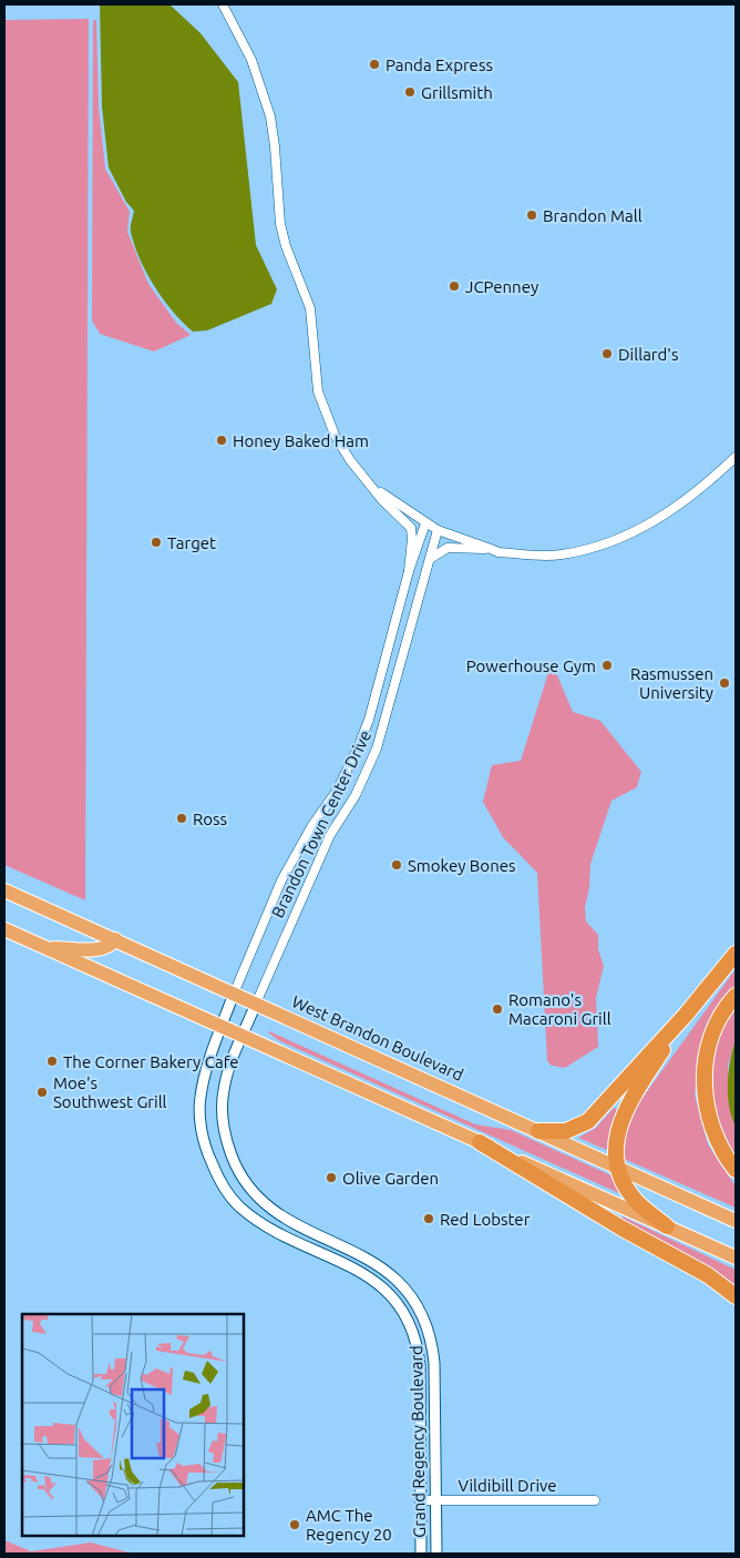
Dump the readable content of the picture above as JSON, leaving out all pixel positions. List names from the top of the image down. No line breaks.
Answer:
{"streets":{"highway":["West Brandon Boulevard"],"street":["Brandon Town Center Drive","Grand Regency Boulevard","Vildibill Drive"]},"crossings":[["Brandon Town Center Drive","West Brandon Boulevard"],["Brandon Town Center Drive","Grand Regency Boulevard"],["West Brandon Boulevard","Grand Regency Boulevard"],["Grand Regency Boulevard","Vildibill Drive"]],"places":["Panda Express","Grillsmith","Brandon Mall","JCPenney","Dillard's","Honey Baked Ham","Target","Powerhouse Gym","Rasmussen University","Ross","Smokey Bones","Romano's Macaroni Grill","The Corner Bakery Cafe","Moe's Southwest Grill","Olive Garden","Red Lobster","AMC The Regency 20"]}
